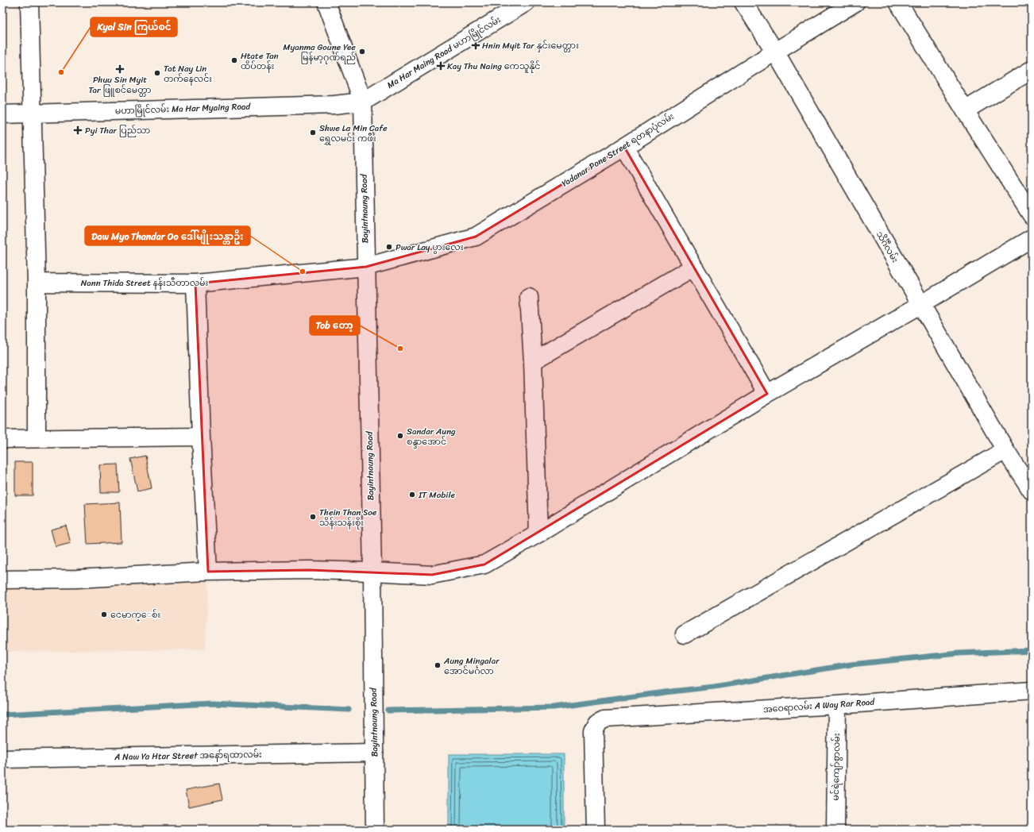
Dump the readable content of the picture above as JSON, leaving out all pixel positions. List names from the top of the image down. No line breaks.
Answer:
{"streets":{"street":["Ma Har Maing Road မဟာမြိုင်လမ်း","မဟာမြိုင်လမ်း Ma Har Myaing Road","Yadanar Pone Street ရတနာပုံလမ်း","Bayintnaung Road","သိင်္ဂီလမ်း","Nann Thida Street နန်းသီတာလမ်း","အဝေရာလမ်း A Way Rar Road","A Naw Ya Htar Street အနော်ရထာလမ်း","မင်ရဲကျော်စွာလမ်း"]},"crossings":[["Ma Har Maing Road မဟာမြိုင်လမ်း","မဟာမြိုင်လမ်း Ma Har Myaing Road"],["Ma Har Maing Road မဟာမြိုင်လမ်း","Bayintnaung Road"],["မဟာမြိုင်လမ်း Ma Har Myaing Road","Bayintnaung Road"],["Yadanar Pone Street ရတနာပုံလမ်း","Bayintnaung Road"],["Yadanar Pone Street ရတနာပုံလမ်း","သိင်္ဂီလမ်း"],["Yadanar Pone Street ရတနာပုံလမ်း","Nann Thida Street နန်းသီတာလမ်း"],["Bayintnaung Road","Nann Thida Street နန်းသီတာလမ်း"],["Bayintnaung Road","A Naw Ya Htar Street အနော်ရထာလမ်း"],["အဝေရာလမ်း A Way Rar Road","မင်ရဲကျော်စွာလမ်း"]],"places":{"health":["Hnin Myit Tar နှင်းမေတ္တား","Kay Thu Naing ကေသူနိုင်","Phyu Sin Myit Tar ဖြူစင်မေတ္တာ","Pyi Thar ပြည်သာ"],"other":["Myanma Goune Yee မြန်မာ့ဂုဏ်ရည်","Htate Tan ထိပ်တန်း","Kyal Sin ကြယ်စင်","Tat Nay Lin တက်နေလင်း","Shwe La Min Cafe ရွှေလမင်း ကဖီး","Pwar Lay ပွားလေး","Daw Myo Thandar Oo ဒေါ်မျိုးသန္တာဦး","Tob တော့","Sandar Aung စန္ဒာအောင်","IT Mobile","Thein Than Soe သိန်းသန်းစိုး","ငေမာက္ေစ်း","Aung Mingalar အောင်မင်္ဂလာ"]}}
